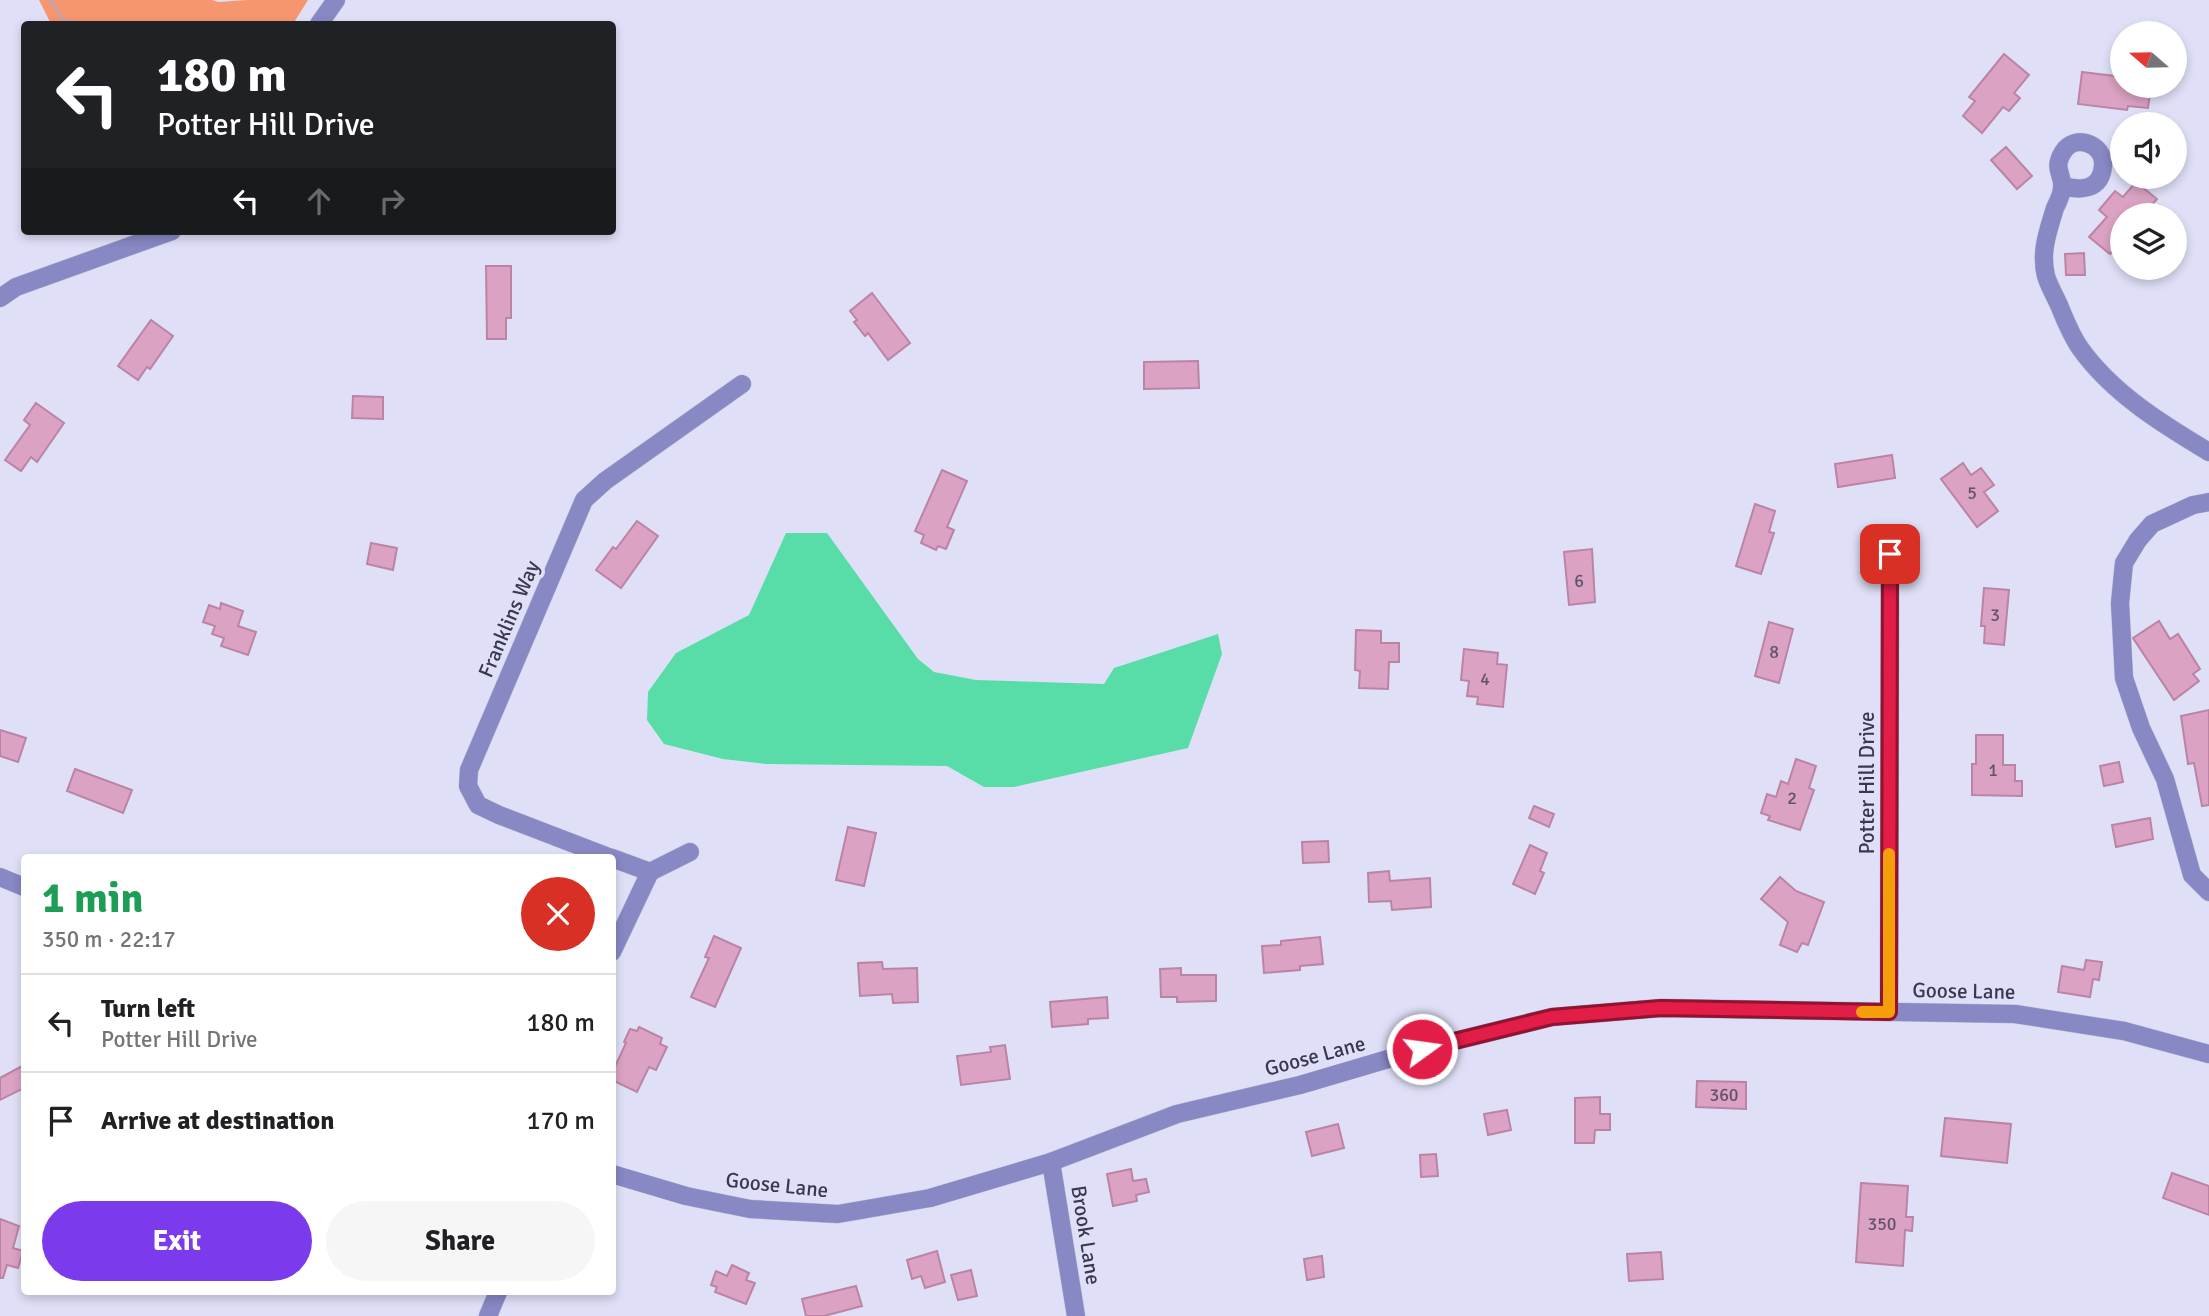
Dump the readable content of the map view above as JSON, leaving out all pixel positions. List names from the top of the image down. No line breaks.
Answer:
{"streets":{"street":["Franklins Way","Potter Hill Drive","Goose Lane","Brook Lane"]},"crossings":[["Potter Hill Drive","Goose Lane"],["Goose Lane","Brook Lane"]],"house_numbers":["5","6","3","8","4","1","2","360","350"],"north":"left","page":{"turn":["180 m","Potter Hill Drive"],"heading":["1 min","350 m · 22:17"],"list":[{"name":"Turn left","note":"Potter Hill Drive","value":"180 m"},{"name":"Arrive at destination","value":"170 m"}],"buttons":["Exit","Share"]}}
